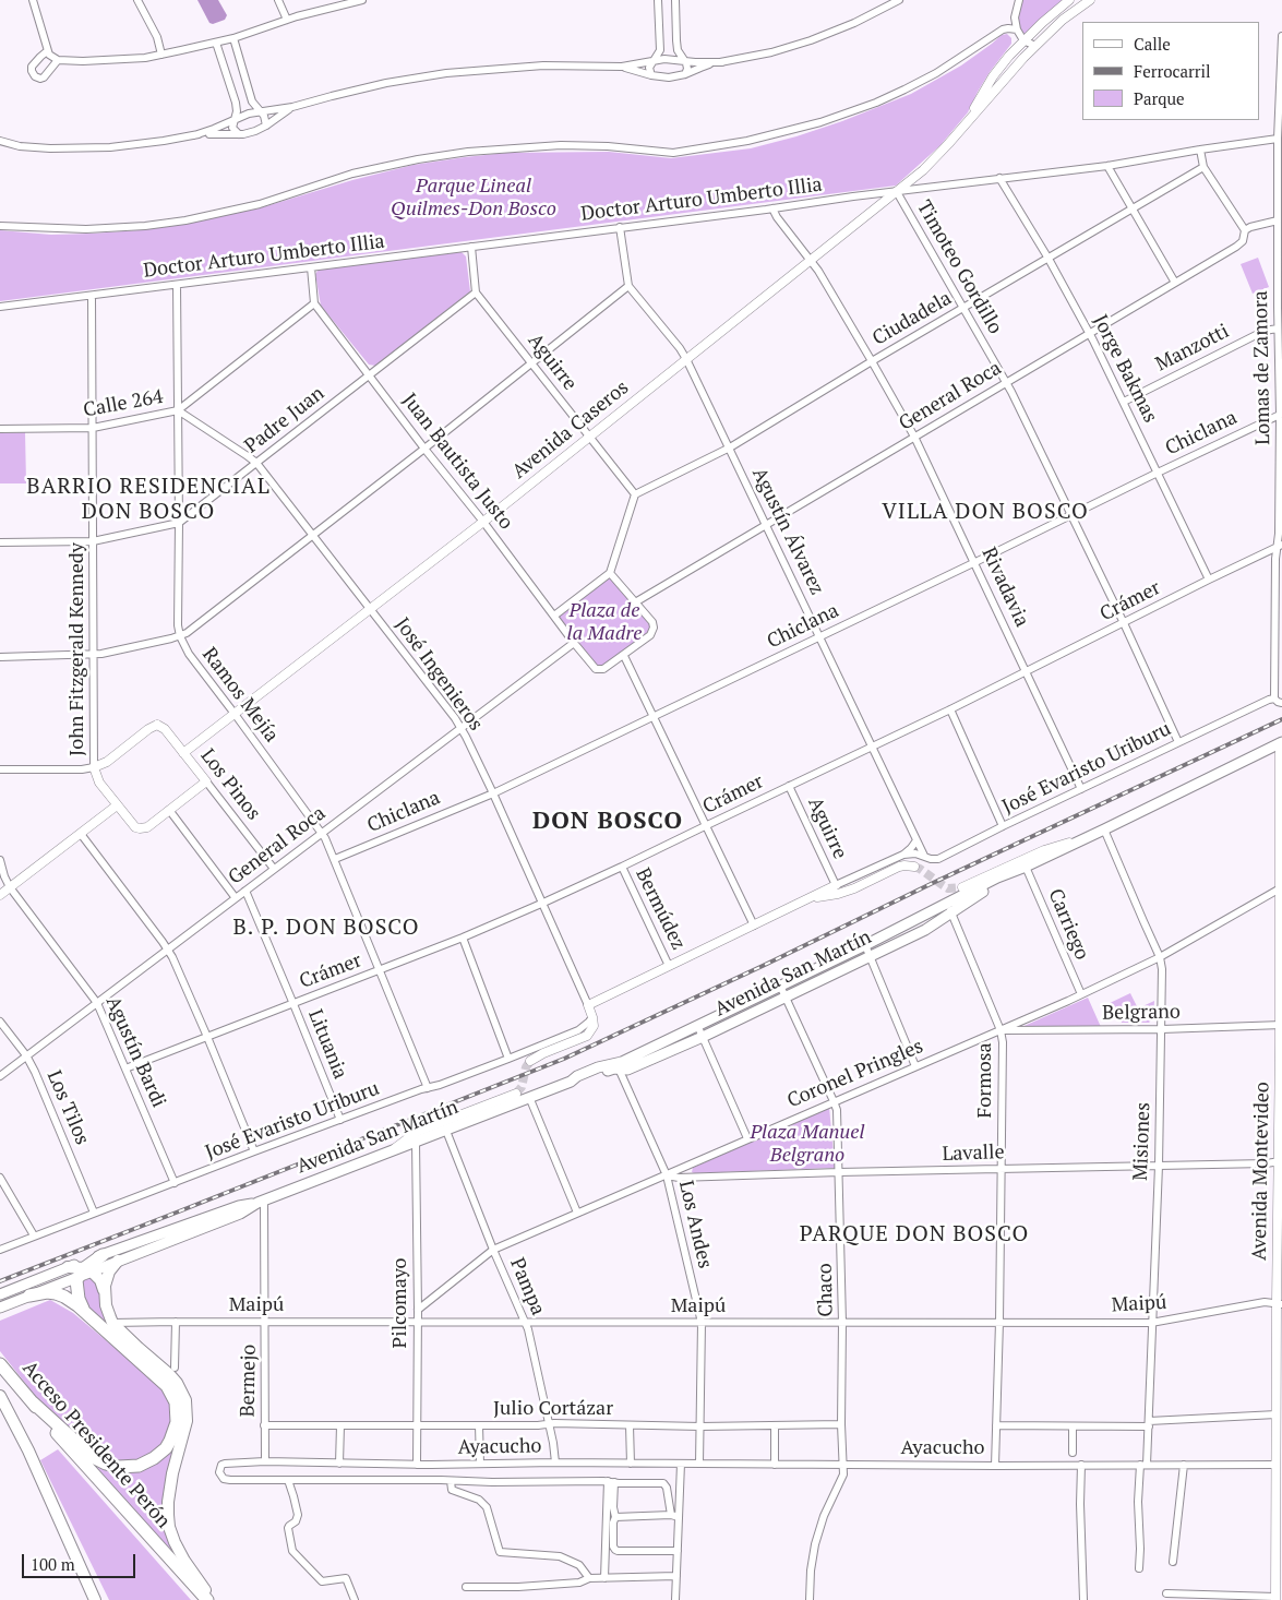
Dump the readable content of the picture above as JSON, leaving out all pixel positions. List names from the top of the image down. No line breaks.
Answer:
{"streets":{"highway":["Acceso Presidente Perón"],"main road":["Avenida San Martín"],"street":["Doctor Arturo Umberto Illia","Timoteo Gordillo","Ciudadela","Manzotti","Aguirre","Lomas de Zamora","Jorge Bakmas","General Roca","Calle 264","Padre Juan","Avenida Caseros","Chiclana","Juan Bautista Justo","Agustín Álvarez","Rivadavia","Crámer","John Fitzgerald Kennedy","José Ingenieros","Ramos Mejía","José Evaristo Uriburu","Los Pinos","Bermúdez","Carriego","Belgrano","Lituania","Agustín Bardi","Coronel Pringles","Formosa","Los Tilos","Misiones","Lavalle","Avenida Montevideo","Los Andes","Pampa","Chaco","Pilcomayo","Maipú","Bermejo","Julio Cortázar","Ayacucho"]},"crossings":[["Doctor Arturo Umberto Illia","Timoteo Gordillo"],["Doctor Arturo Umberto Illia","Lomas de Zamora"],["Doctor Arturo Umberto Illia","Jorge Bakmas"],["Doctor Arturo Umberto Illia","Avenida Caseros"],["Doctor Arturo Umberto Illia","Rivadavia"],["Doctor Arturo Umberto Illia","John Fitzgerald Kennedy"],["Doctor Arturo Umberto Illia","Ramos Mejía"],["Timoteo Gordillo","Ciudadela"],["Timoteo Gordillo","General Roca"],["Timoteo Gordillo","Avenida Caseros"],["Timoteo Gordillo","Chiclana"],["Timoteo Gordillo","Crámer"],["Timoteo Gordillo","José Evaristo Uriburu"],["Ciudadela","Aguirre"],["Ciudadela","Jorge Bakmas"],["Ciudadela","Agustín Álvarez"],["Ciudadela","Rivadavia"],["Manzotti","Lomas de Zamora"],["Manzotti","Jorge Bakmas"],["Aguirre","Padre Juan"],["Aguirre","Avenida Caseros"],["Aguirre","Crámer"],["Aguirre","José Evaristo Uriburu"],["Lomas de Zamora","Chiclana"],["Lomas de Zamora","Crámer"],["Lomas de Zamora","José Evaristo Uriburu"],["Jorge Bakmas","General Roca"],["Jorge Bakmas","Chiclana"],["Jorge Bakmas","Crámer"],["General Roca","Juan Bautista Justo"],["General Roca","Agustín Álvarez"],["General Roca","Rivadavia"],["General Roca","José Ingenieros"],["General Roca","Ramos Mejía"],["General Roca","Los Pinos"],["General Roca","Lituania"],["General Roca","Agustín Bardi"],["General Roca","Los Tilos"],["Calle 264","Juan Bautista Justo"],["Calle 264","John Fitzgerald Kennedy"],["Calle 264","José Ingenieros"],["Calle 264","Ramos Mejía"],["Padre Juan","Juan Bautista Justo"],["Padre Juan","John Fitzgerald Kennedy"],["Padre Juan","José Ingenieros"],["Padre Juan","Ramos Mejía"],["Avenida Caseros","Juan Bautista Justo"],["Avenida Caseros","Agustín Álvarez"],["Avenida Caseros","Rivadavia"],["Avenida Caseros","José Ingenieros"],["Avenida Caseros","Ramos Mejía"],["Avenida Caseros","Los Pinos"],["Chiclana","Agustín Álvarez"],["Chiclana","Rivadavia"],["Chiclana","José Ingenieros"],["Chiclana","Ramos Mejía"],["Agustín Álvarez","Crámer"],["Agustín Álvarez","José Evaristo Uriburu"],["Rivadavia","Crámer"],["Rivadavia","José Evaristo Uriburu"],["Crámer","José Ingenieros"],["Crámer","Ramos Mejía"],["Crámer","Bermúdez"],["Crámer","Lituania"],["Crámer","Agustín Bardi"],["John Fitzgerald Kennedy","Los Pinos"],["José Ingenieros","Ramos Mejía"],["José Ingenieros","José Evaristo Uriburu"],["Ramos Mejía","José Evaristo Uriburu"],["José Evaristo Uriburu","Bermúdez"],["José Evaristo Uriburu","Lituania"],["José Evaristo Uriburu","Agustín Bardi"],["José Evaristo Uriburu","Los Tilos"],["Carriego","Avenida San Martín"],["Carriego","Coronel Pringles"],["Avenida San Martín","Formosa"],["Avenida San Martín","Misiones"],["Avenida San Martín","Avenida Montevideo"],["Avenida San Martín","Los Andes"],["Avenida San Martín","Pampa"],["Avenida San Martín","Chaco"],["Avenida San Martín","Pilcomayo"],["Avenida San Martín","Bermejo"],["Belgrano","Coronel Pringles"],["Belgrano","Formosa"],["Belgrano","Misiones"],["Belgrano","Avenida Montevideo"],["Coronel Pringles","Formosa"],["Coronel Pringles","Misiones"],["Coronel Pringles","Lavalle"],["Coronel Pringles","Avenida Montevideo"],["Coronel Pringles","Los Andes"],["Coronel Pringles","Pampa"],["Coronel Pringles","Chaco"],["Coronel Pringles","Pilcomayo"],["Formosa","Lavalle"],["Formosa","Maipú"],["Formosa","Ayacucho"],["Misiones","Lavalle"],["Misiones","Maipú"],["Misiones","Ayacucho"],["Lavalle","Avenida Montevideo"],["Lavalle","Los Andes"],["Lavalle","Chaco"],["Avenida Montevideo","Maipú"],["Avenida Montevideo","Ayacucho"],["Los Andes","Maipú"],["Los Andes","Julio Cortázar"],["Los Andes","Ayacucho"],["Pampa","Maipú"],["Pampa","Julio Cortázar"],["Pampa","Ayacucho"],["Chaco","Maipú"],["Chaco","Julio Cortázar"],["Chaco","Ayacucho"],["Pilcomayo","Maipú"],["Pilcomayo","Julio Cortázar"],["Pilcomayo","Ayacucho"],["Maipú","Bermejo"],["Bermejo","Julio Cortázar"],["Bermejo","Ayacucho"]],"districts":["BARRIO RESIDENCIAL DON BOSCO","VILLA DON BOSCO","DON BOSCO","B. P. DON BOSCO","PARQUE DON BOSCO"],"parks":["Parque Lineal Quilmes-Don Bosco","Plaza de la Madre","Plaza Manuel Belgrano"],"legend":["Calle","Ferrocarril","Parque"],"scale_bar":"100 m"}
